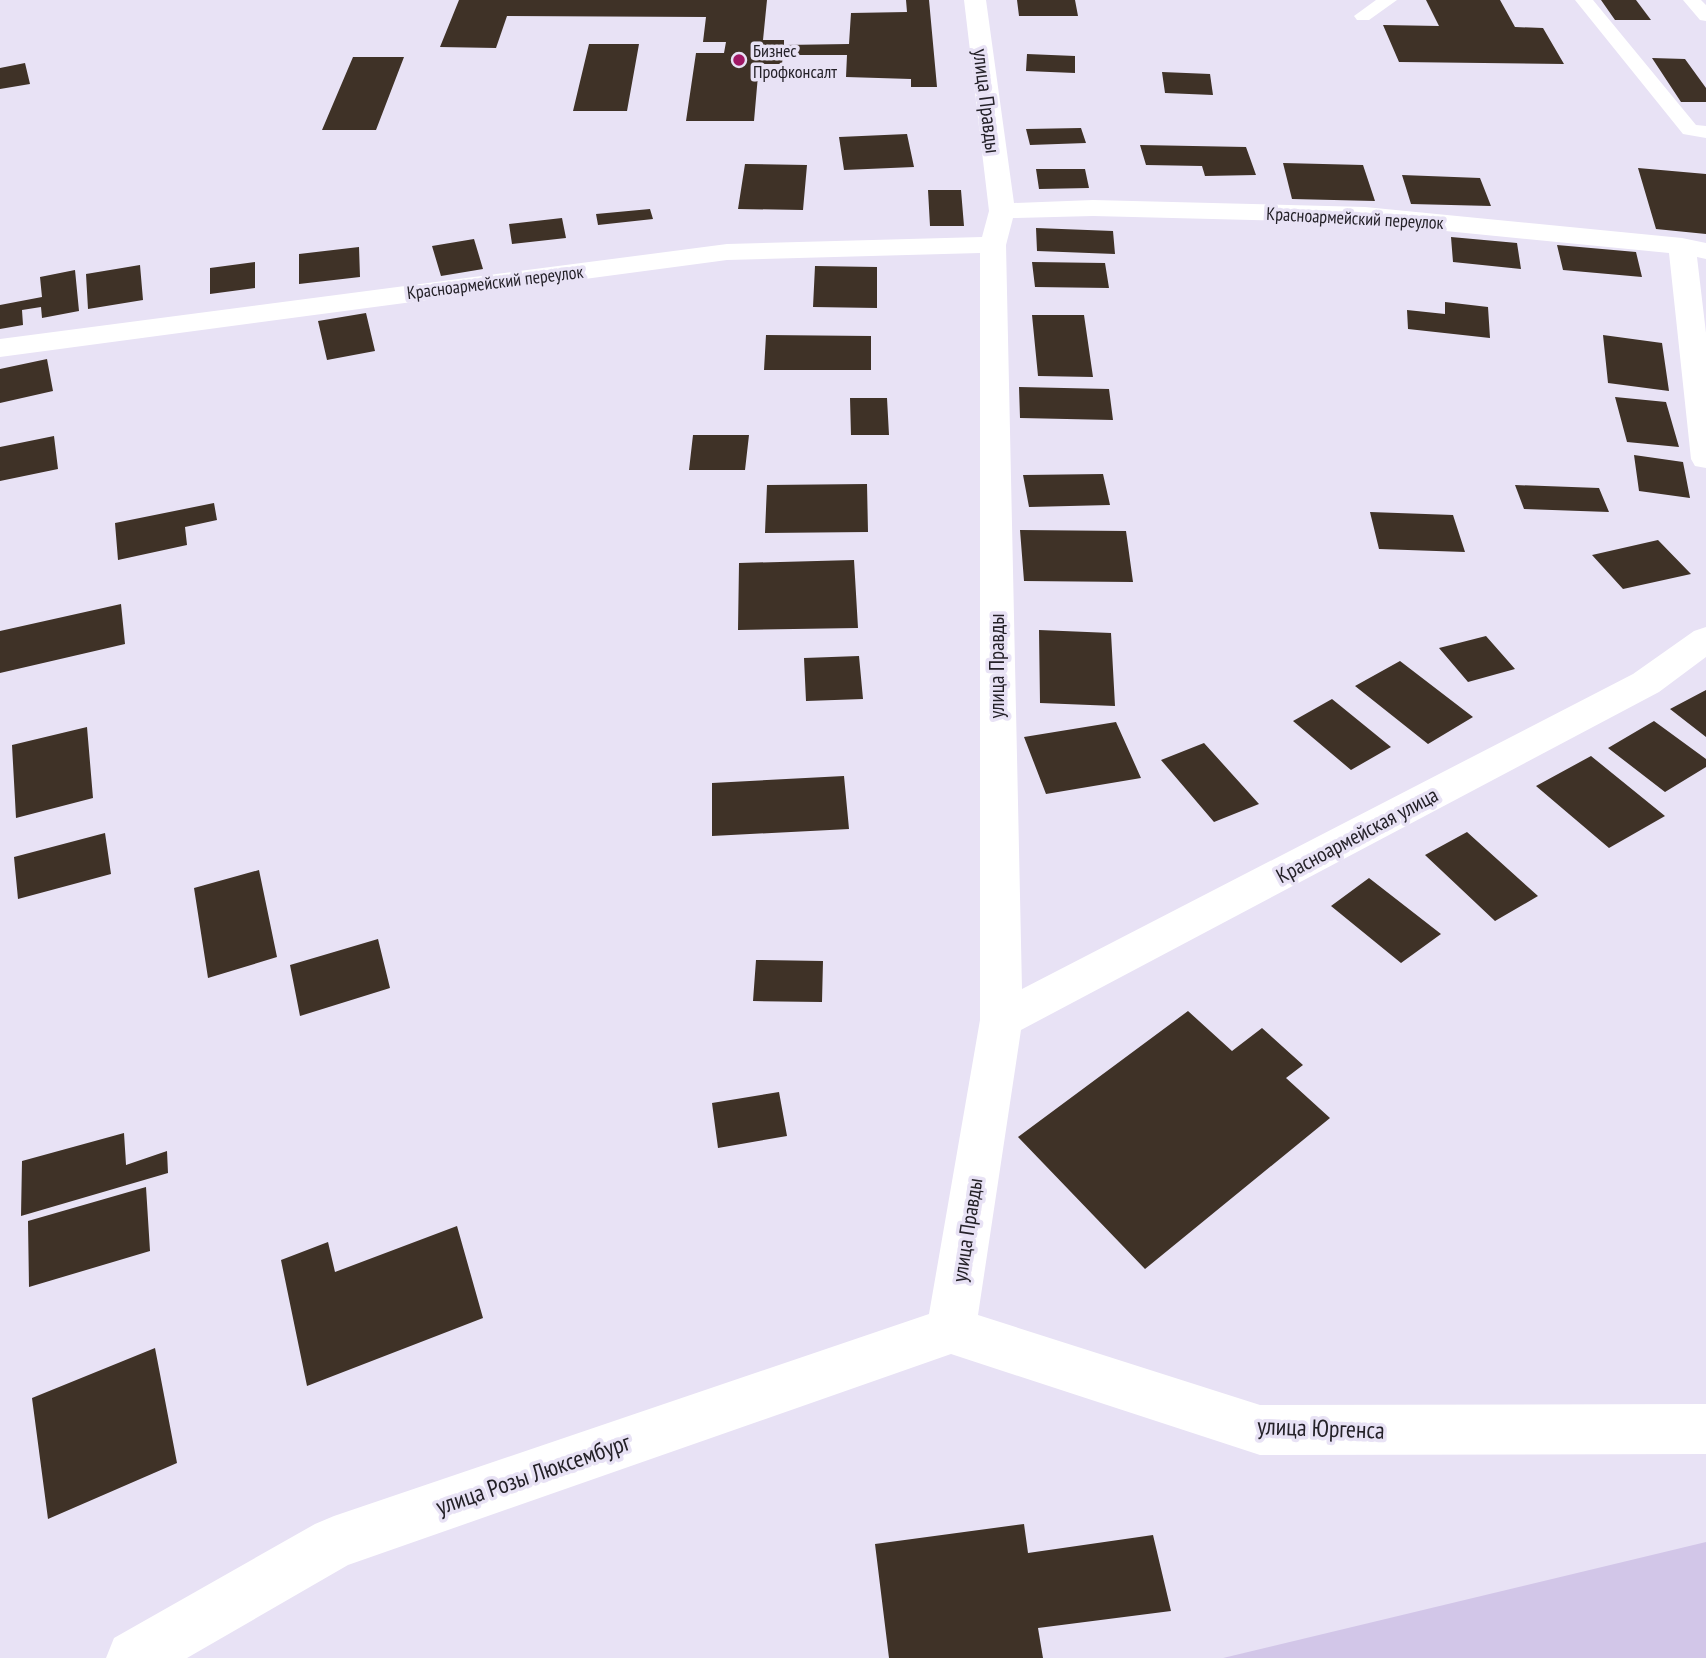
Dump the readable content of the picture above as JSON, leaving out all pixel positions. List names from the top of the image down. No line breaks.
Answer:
{"streets":{"street":["улица Правды","Красноармейский переулок","Красноармейская улица","улица Юргенса","улица Розы Люксембург"]},"crossings":[["улица Правды","Красноармейский переулок"],["улица Правды","Красноармейская улица"],["улица Правды","улица Юргенса"],["улица Правды","улица Розы Люксембург"],["улица Юргенса","улица Розы Люксембург"]],"places":["Бизнес Профконсалт"]}
